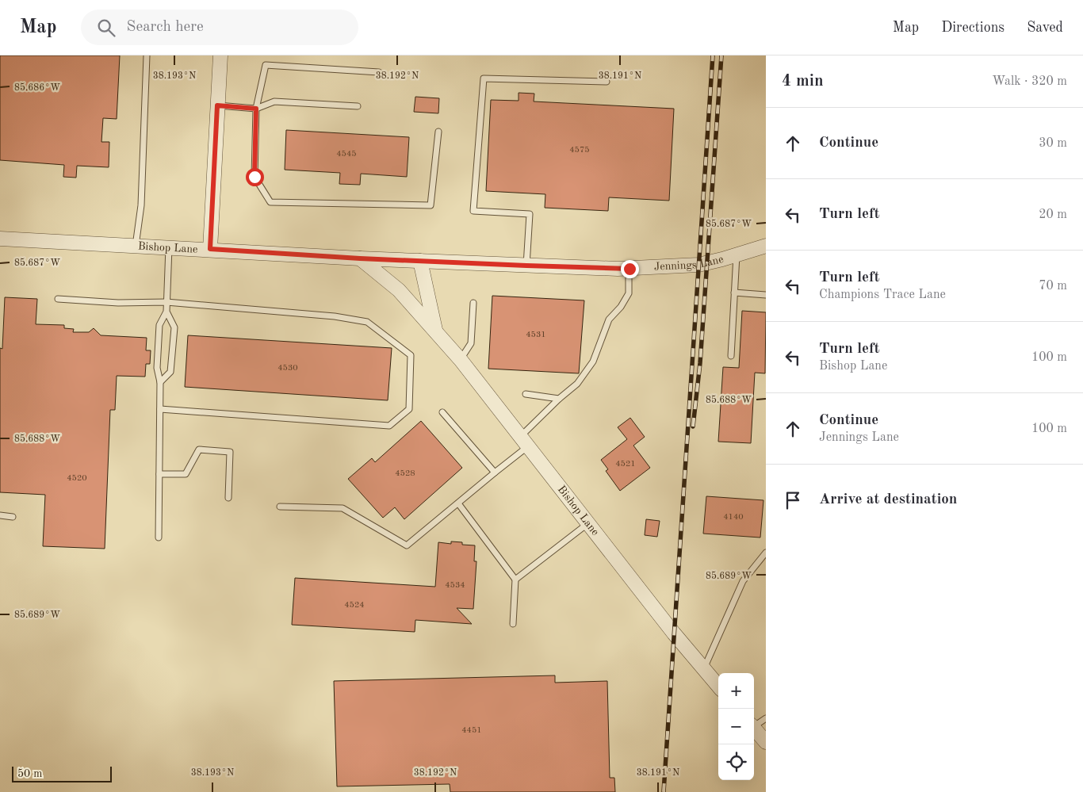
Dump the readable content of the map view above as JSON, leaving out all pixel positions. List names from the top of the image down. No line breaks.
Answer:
{"streets":{"street":["Bishop Lane","Jennings Lane"]},"crossings":[["Bishop Lane","Jennings Lane"]],"house_numbers":["4575","4545","4531","4530","4521","4528","4520","4140","4534","4524","4451"],"scale_bar":"50 m","page":{"header":"Map","search":"Search here","nav":["Map","Directions","Saved"],"heading":["4 min","Walk · 320 m"],"list":[["Continue","30 m"],["Turn left","20 m"],["Turn left","Champions Trace Lane","70 m"],["Turn left","Bishop Lane","100 m"],["Continue","Jennings Lane","100 m"],"Arrive at destination"],"map_buttons":["+","−"],"scale":"50 m"},"coordinates":["38.193°N","38.192°N","38.191°N","85.686°W","85.687°W","85.688°W","85.689°W"]}
